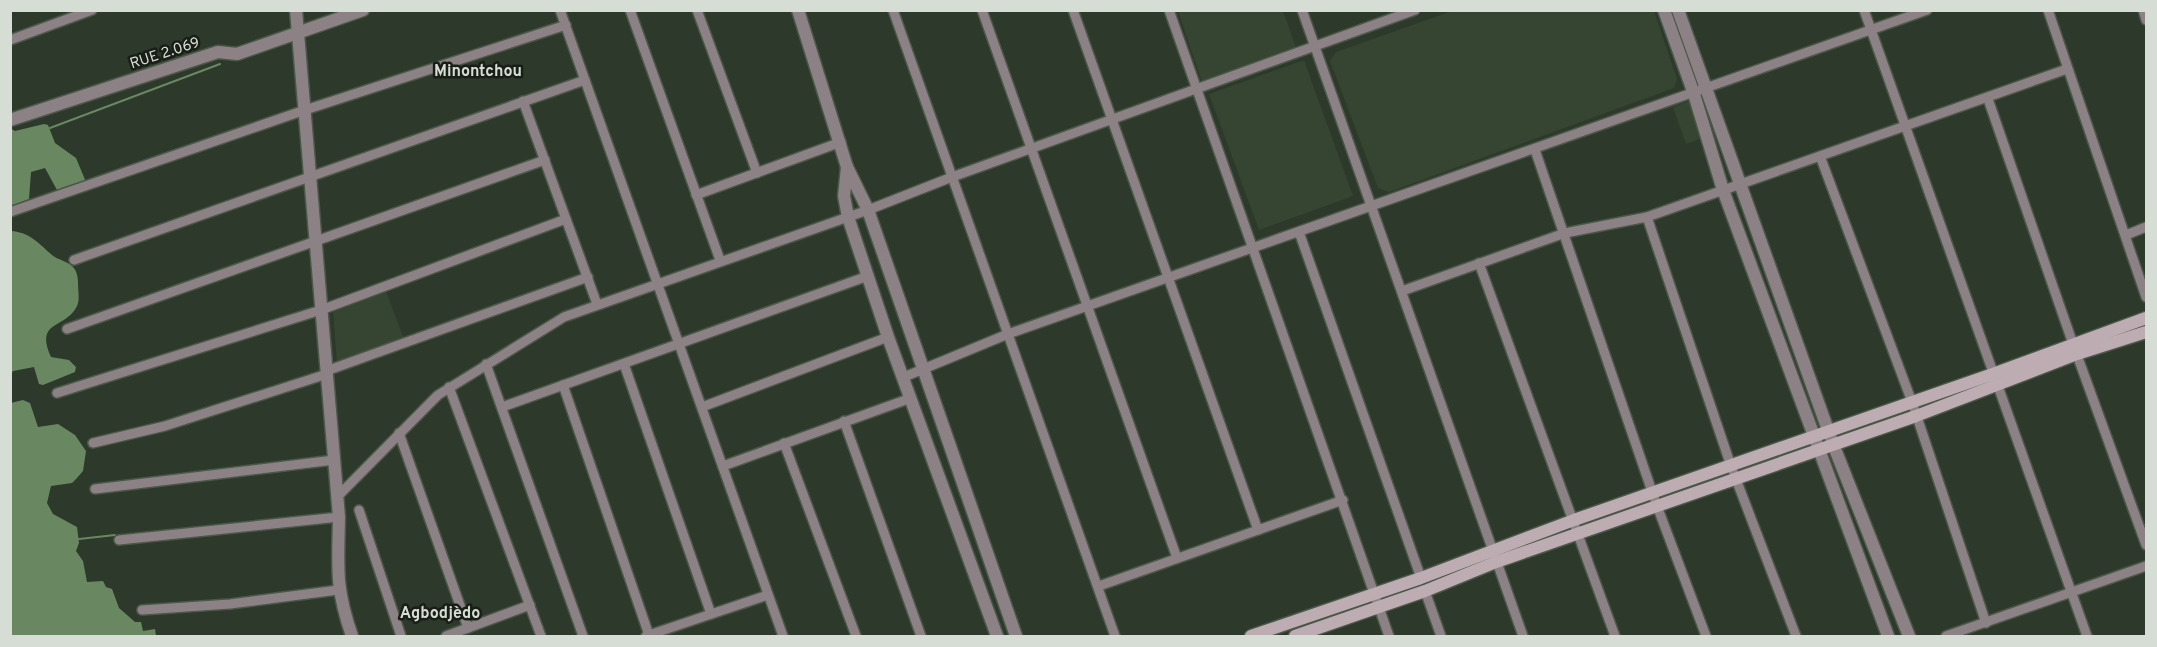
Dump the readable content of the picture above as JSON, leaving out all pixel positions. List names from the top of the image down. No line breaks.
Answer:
{"streets":{"street":["RUE 2.069"]},"districts":["Minontchou","Agbodjèdo"]}
